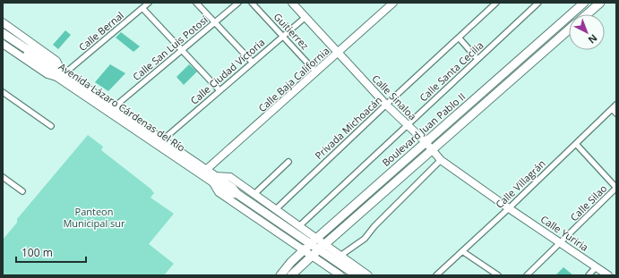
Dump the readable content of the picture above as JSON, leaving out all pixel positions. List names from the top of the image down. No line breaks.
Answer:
{"streets":{"main road":["Avenida Lázaro Cárdenas del Río","Boulevard Juan Pablo II"],"street":["Calle Bernal","Guitierrez","Calle San Luis Potosí","Calle Ciudad Victoria","Calle Santa Cecilia","Calle Baja California","Calle Sinaloa","Privada Michoacán","Calle Villagrán","Calle Silao","Calle Yuriria"]},"crossings":[["Calle Bernal","Avenida Lázaro Cárdenas del Río"],["Guitierrez","Calle Ciudad Victoria"],["Guitierrez","Calle Baja California"],["Calle San Luis Potosí","Avenida Lázaro Cárdenas del Río"],["Calle Ciudad Victoria","Calle Sinaloa"],["Calle Ciudad Victoria","Avenida Lázaro Cárdenas del Río"],["Calle Santa Cecilia","Calle Sinaloa"],["Calle Santa Cecilia","Avenida Lázaro Cárdenas del Río"],["Calle Baja California","Calle Sinaloa"],["Calle Baja California","Avenida Lázaro Cárdenas del Río"],["Calle Sinaloa","Privada Michoacán"],["Calle Sinaloa","Boulevard Juan Pablo II"],["Calle Sinaloa","Calle Villagrán"],["Calle Sinaloa","Calle Yuriria"],["Avenida Lázaro Cárdenas del Río","Privada Michoacán"],["Avenida Lázaro Cárdenas del Río","Boulevard Juan Pablo II"],["Calle Villagrán","Calle Yuriria"],["Calle Silao","Calle Yuriria"]],"parks":["Panteon Municipal sur"],"scale_bar":"100 m","north":"bottom right"}
